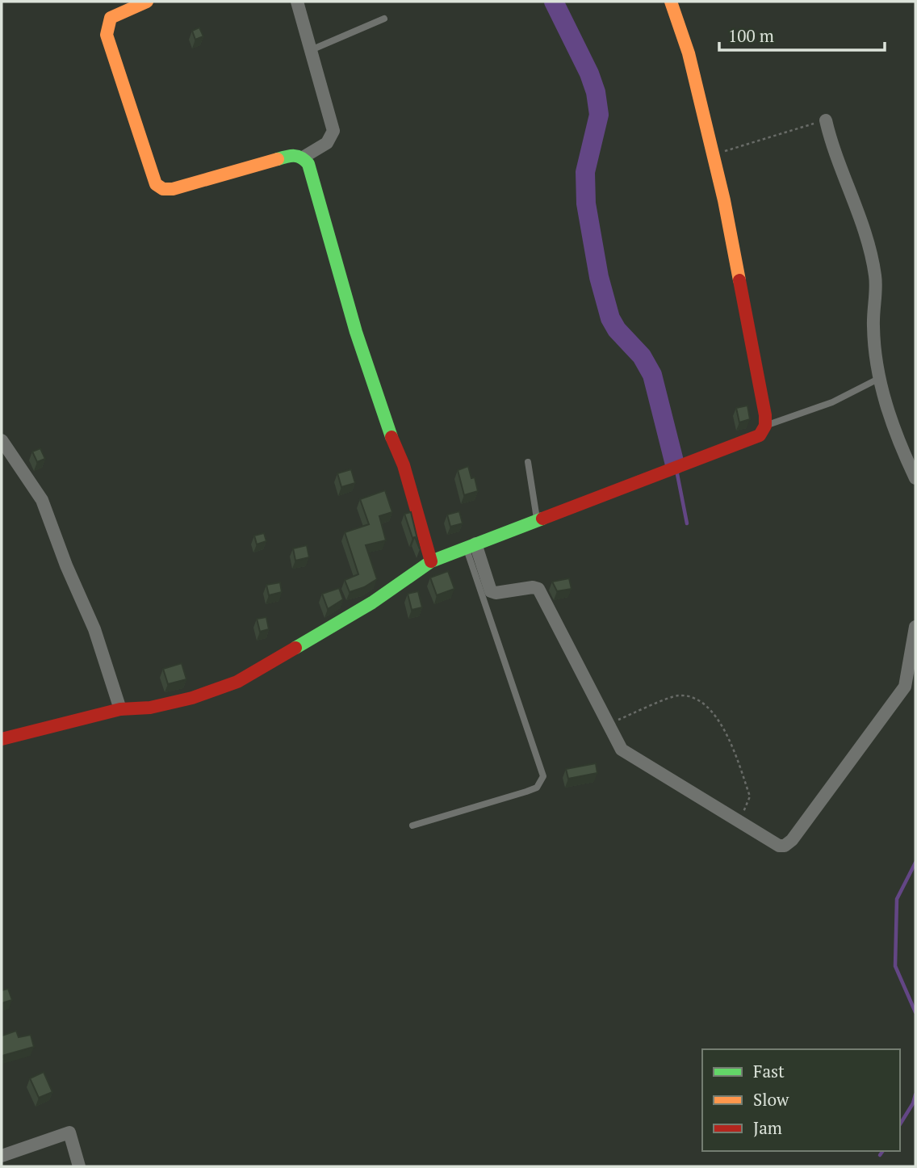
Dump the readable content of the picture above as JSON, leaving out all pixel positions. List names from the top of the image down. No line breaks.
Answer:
{"legend":["Fast","Slow","Jam"],"scale_bar":"100 m"}
